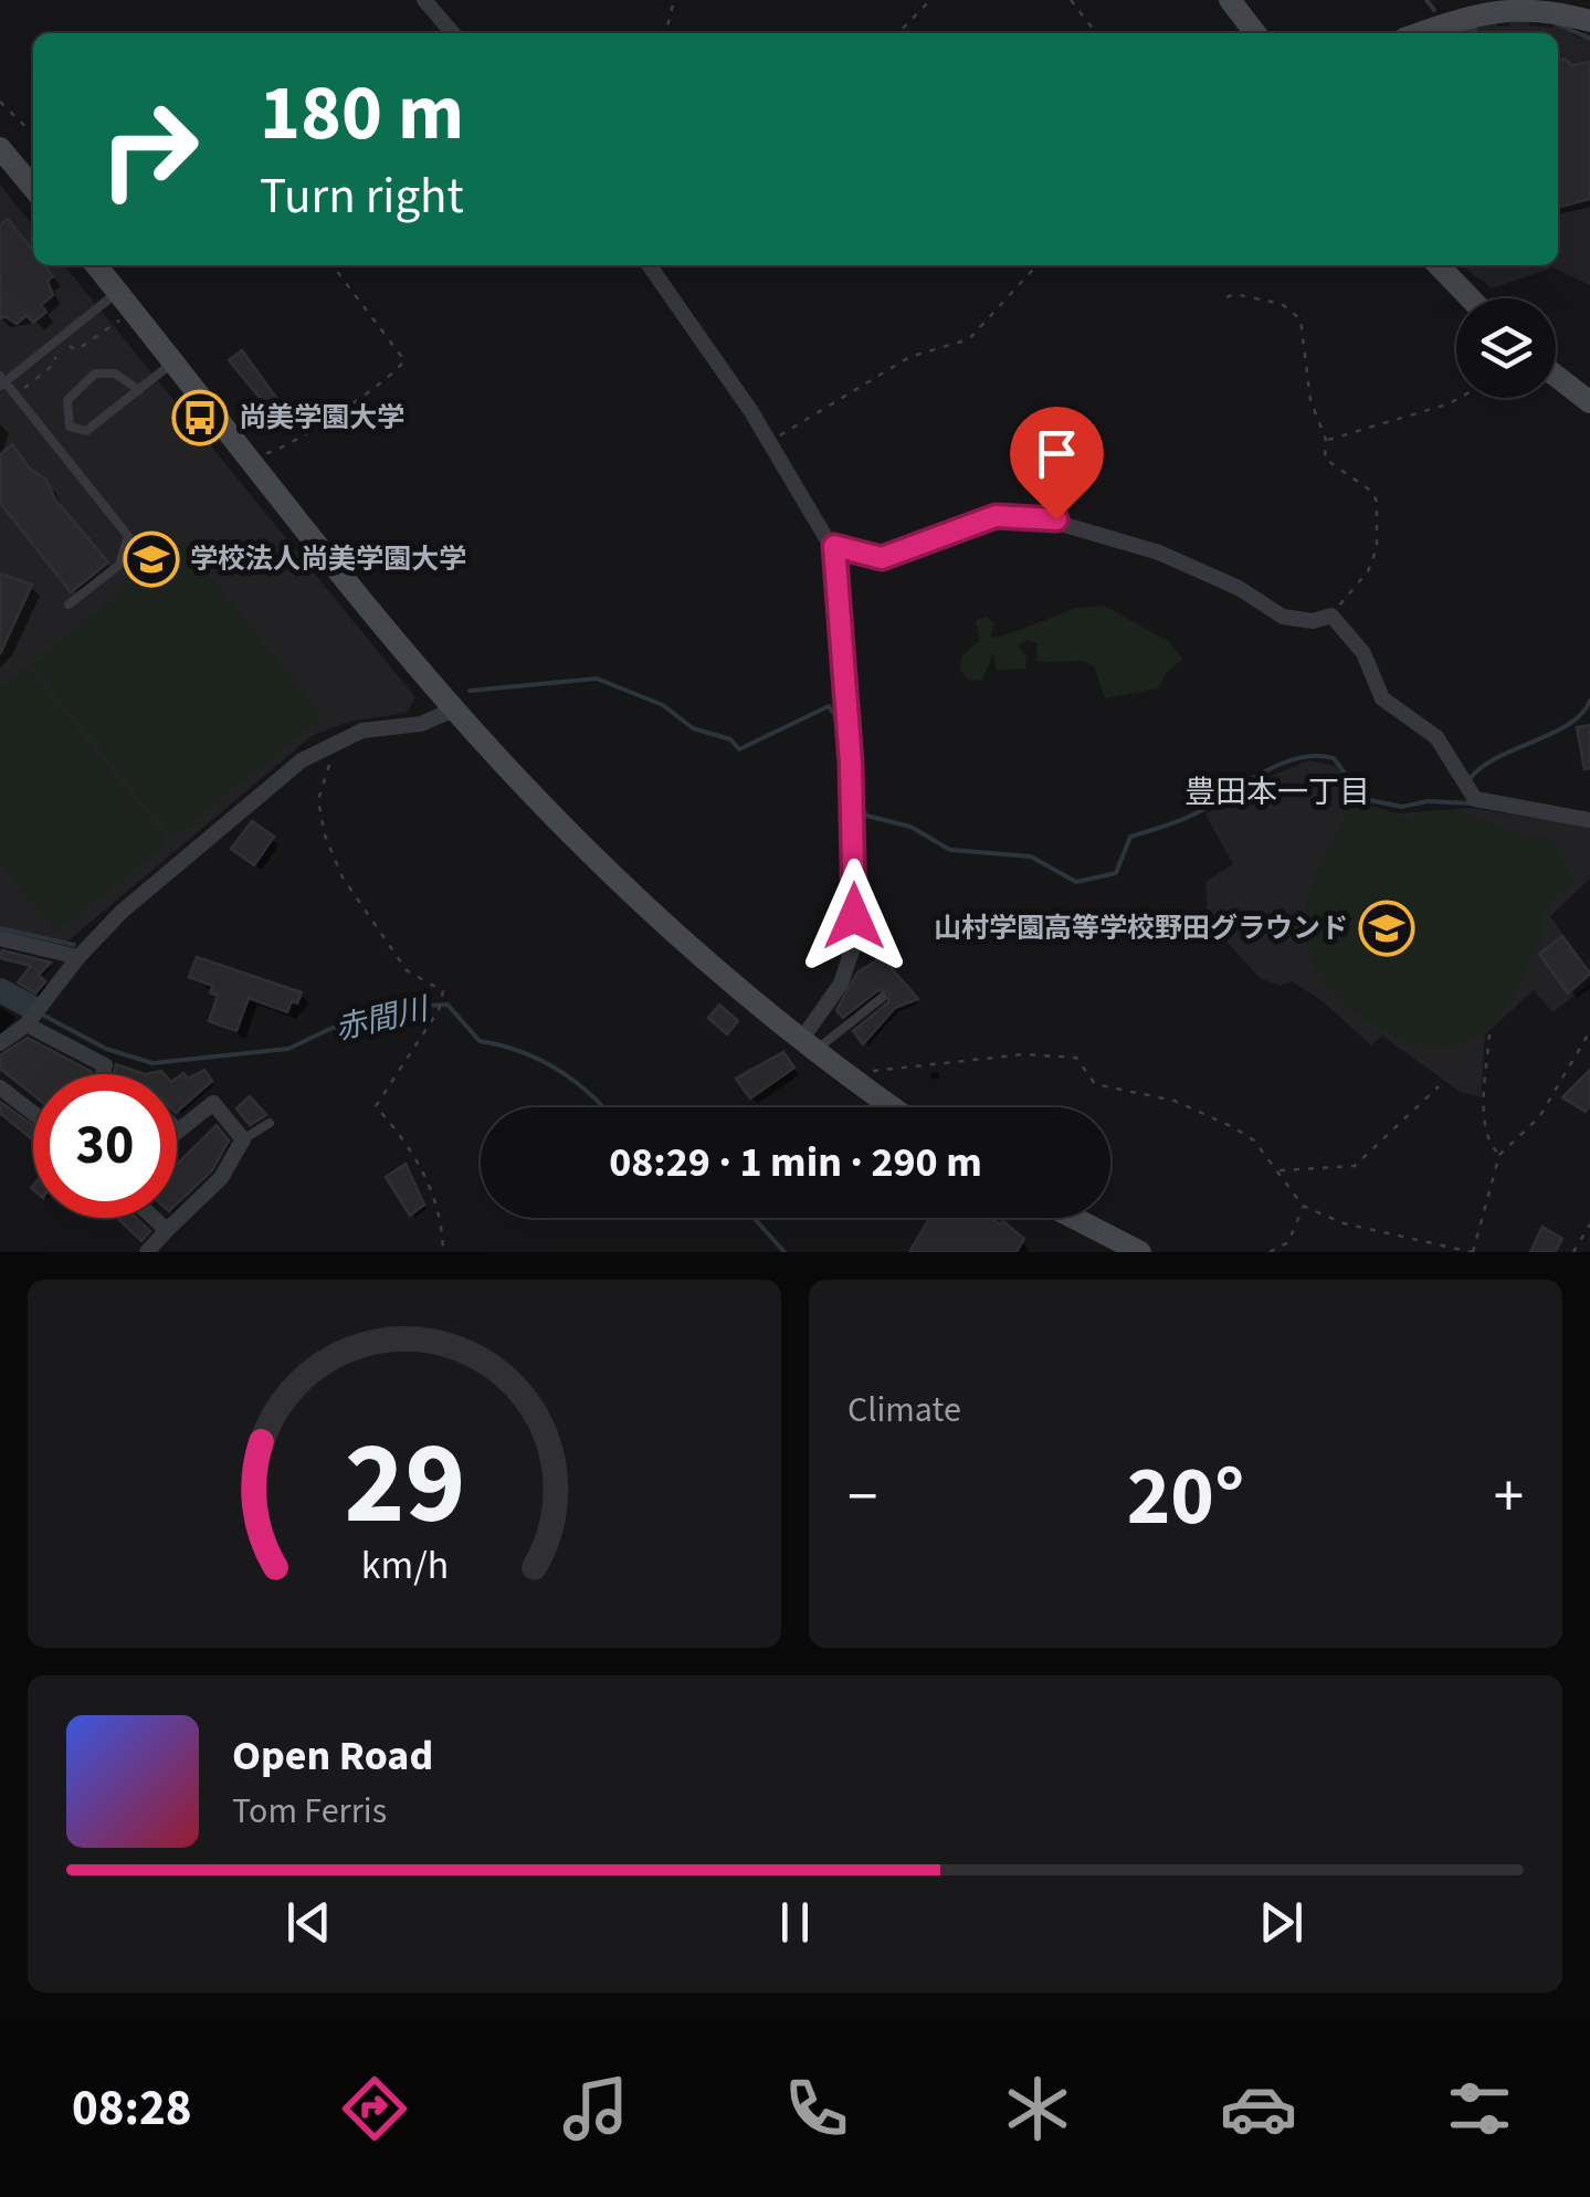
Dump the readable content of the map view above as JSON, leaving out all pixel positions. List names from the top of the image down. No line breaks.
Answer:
{"districts":["豊田本一丁目"],"water":["赤間川"],"places":{"bus stop":["尚美学園大学"],"school or university":["学校法人尚美学園大学","山村学園高等学校野田グラウンド"]},"page":{"turn":["180 m","Turn right"],"limit":"30","trip":"08:29 · 1 min · 290 m","tile":"Climate","heat":["−","20°","+"],"song":["Open Road","Tom Ferris"],"tabs":"08:28","gauge":["29","km/h"]}}
